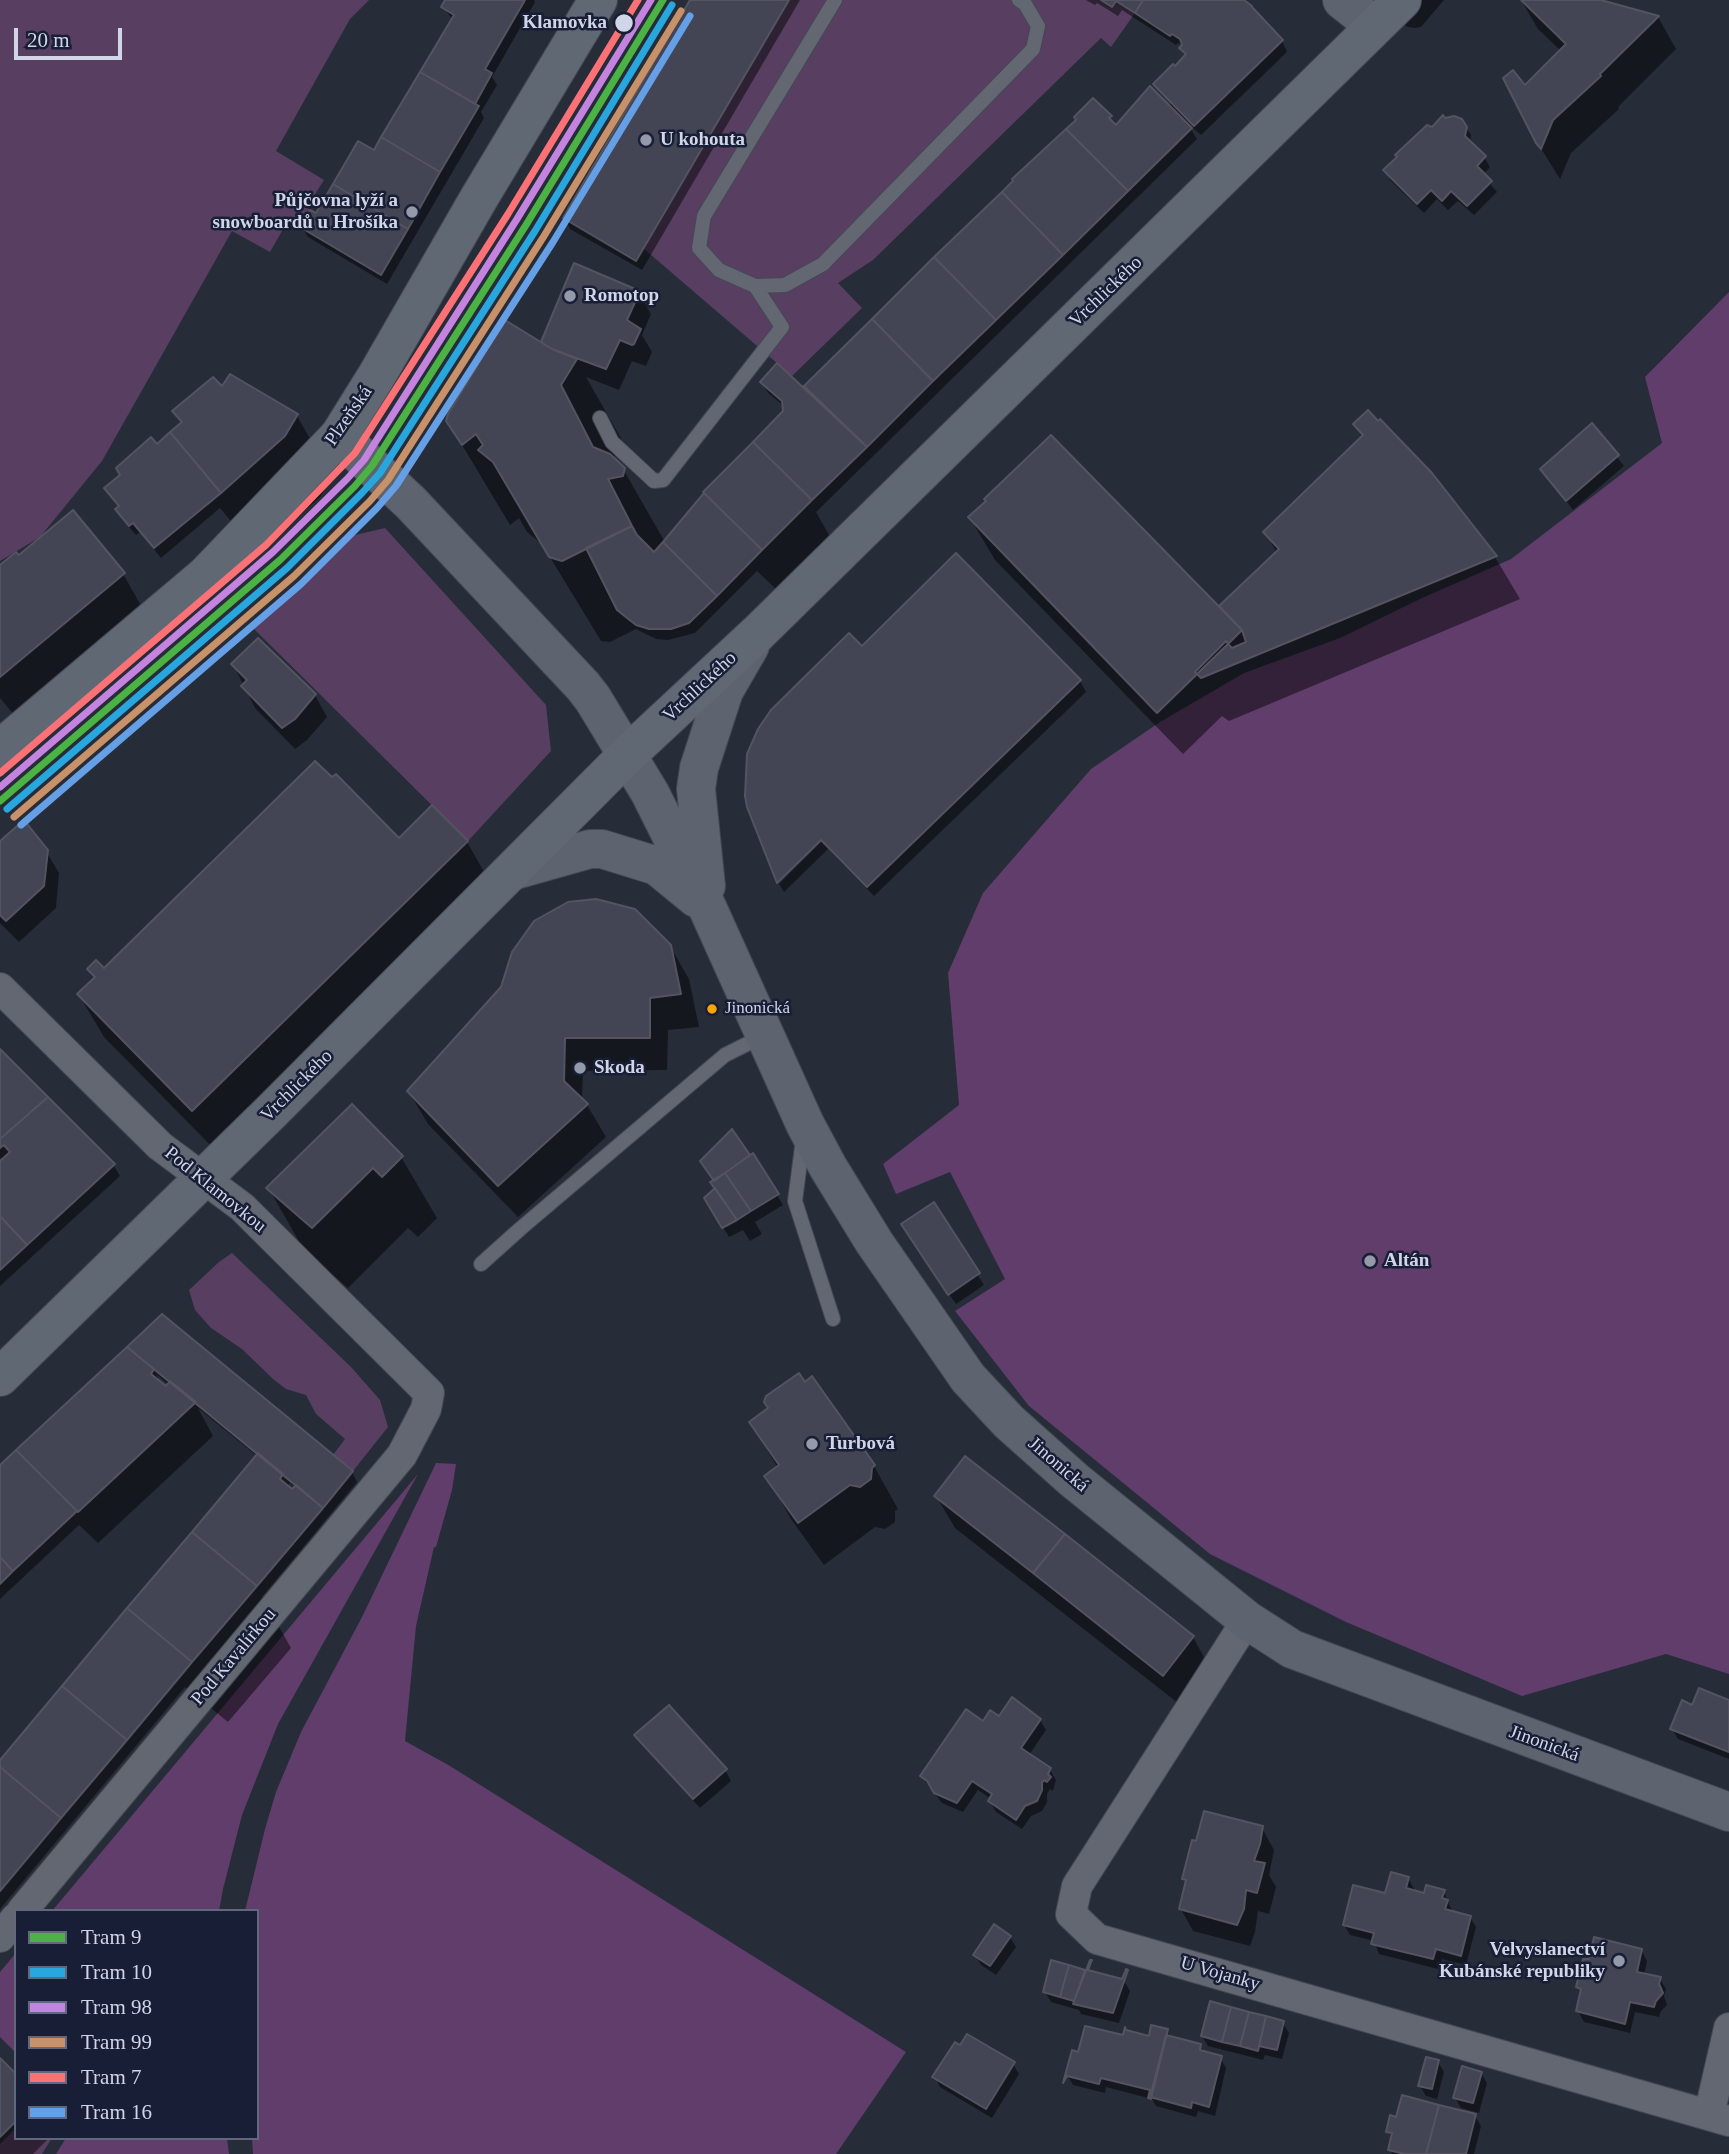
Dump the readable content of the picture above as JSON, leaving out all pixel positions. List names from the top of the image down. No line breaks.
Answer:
{"streets":{"main road":["Vrchlického","Plzeňská"],"street":["Pod Klamovkou","Jinonická","Pod Kavalírkou","U Vojanky"]},"crossings":[["Vrchlického","Pod Klamovkou"],["Vrchlického","Jinonická"],["Plzeňská","Jinonická"],["Pod Klamovkou","Pod Kavalírkou"],["Jinonická","U Vojanky"]],"places":["Klamovka","U kohouta","Půjčovna lyží a snowboardů u Hrošíka","Romotop","Jinonická","Skoda","Altán","Turbová","Velvyslanectví Kubánské republiky"],"lines":["tram line 9","tram line 98","tram line 7","tram line 10","tram line 99","tram line 16"],"legend":["Tram 9","Tram 10","Tram 98","Tram 99","Tram 7","Tram 16"],"scale_bar":"20 m"}
